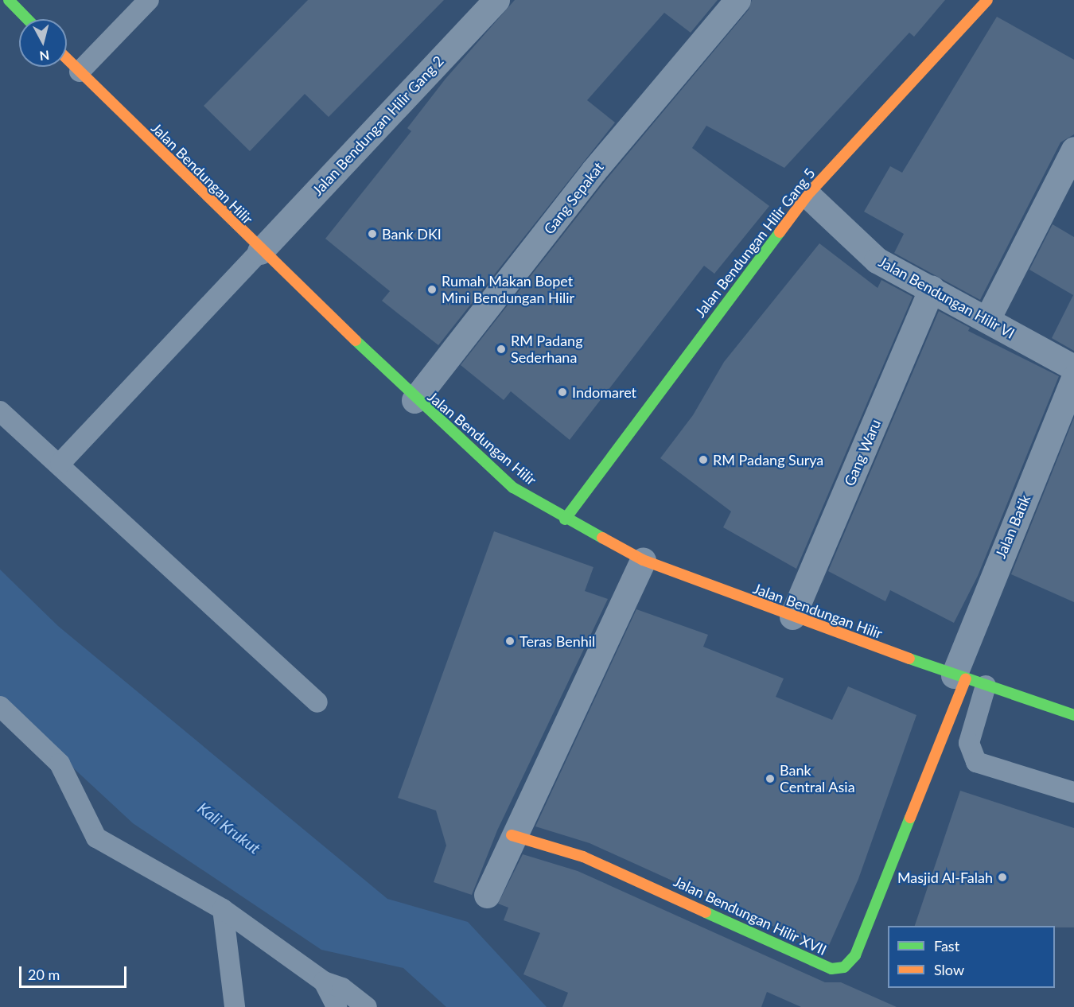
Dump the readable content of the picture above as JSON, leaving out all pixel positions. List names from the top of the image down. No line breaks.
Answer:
{"streets":{"street":["Jalan Bendungan Hilir Gang 2","Jalan Bendungan Hilir","Gang Sepakat","Jalan Bendungan Hilir Gang 5","Jalan Bendungan Hilir VI","Gang Waru","Jalan Batik","Jalan Bendungan Hilir XVII"]},"crossings":[["Jalan Bendungan Hilir Gang 2","Jalan Bendungan Hilir"],["Jalan Bendungan Hilir","Gang Sepakat"],["Jalan Bendungan Hilir","Jalan Bendungan Hilir Gang 5"],["Jalan Bendungan Hilir","Gang Waru"],["Jalan Bendungan Hilir","Jalan Batik"],["Jalan Bendungan Hilir","Jalan Bendungan Hilir XVII"],["Jalan Bendungan Hilir Gang 5","Jalan Bendungan Hilir VI"],["Jalan Bendungan Hilir VI","Gang Waru"],["Jalan Batik","Jalan Bendungan Hilir XVII"]],"water":["Kali Krukut"],"places":["Bank DKI","Rumah Makan Bopet Mini Bendungan Hilir","RM Padang Sederhana","Indomaret","RM Padang Surya","Teras Benhil","Bank Central Asia","Masjid Al-Falah"],"legend":["Fast","Slow"],"scale_bar":"20 m","north":"bottom"}
